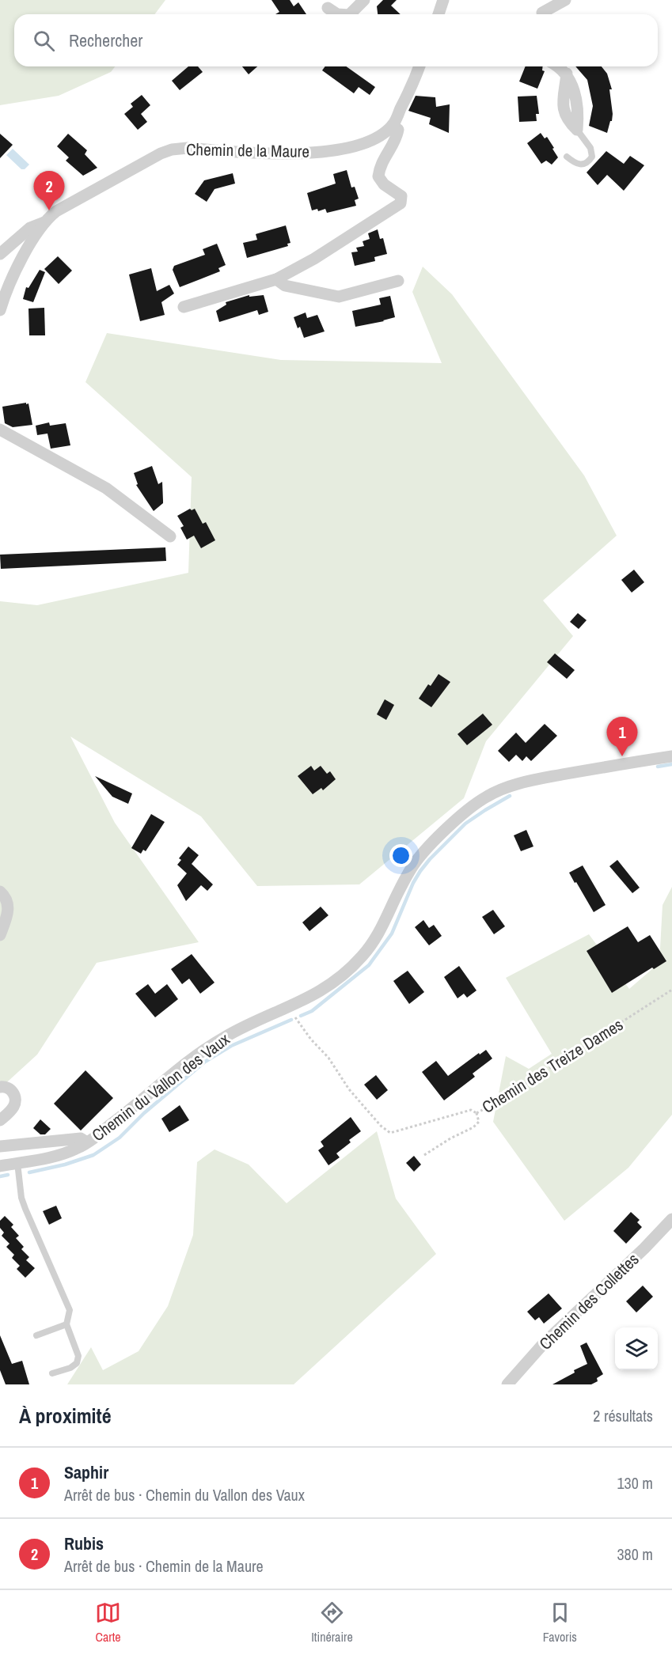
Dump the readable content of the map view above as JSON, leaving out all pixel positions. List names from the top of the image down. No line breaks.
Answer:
{"streets":{"street":["Chemin de la Maure","Chemin du Vallon des Vaux","Chemin des Collettes"],"path":["Chemin des Treize Dames"]},"crossings":[["Chemin des Treize Dames","Chemin du Vallon des Vaux"]],"page":{"search":"Rechercher","pins":["2","1"],"heading":["À proximité","2 résultats"],"list":[{"mark":"1","name":"Saphir","note":"Arrêt de bus · Chemin du Vallon des Vaux","value":"130 m"},{"mark":"2","name":"Rubis","note":"Arrêt de bus · Chemin de la Maure","value":"380 m"}],"nav":["Carte","Itinéraire","Favoris"]}}
